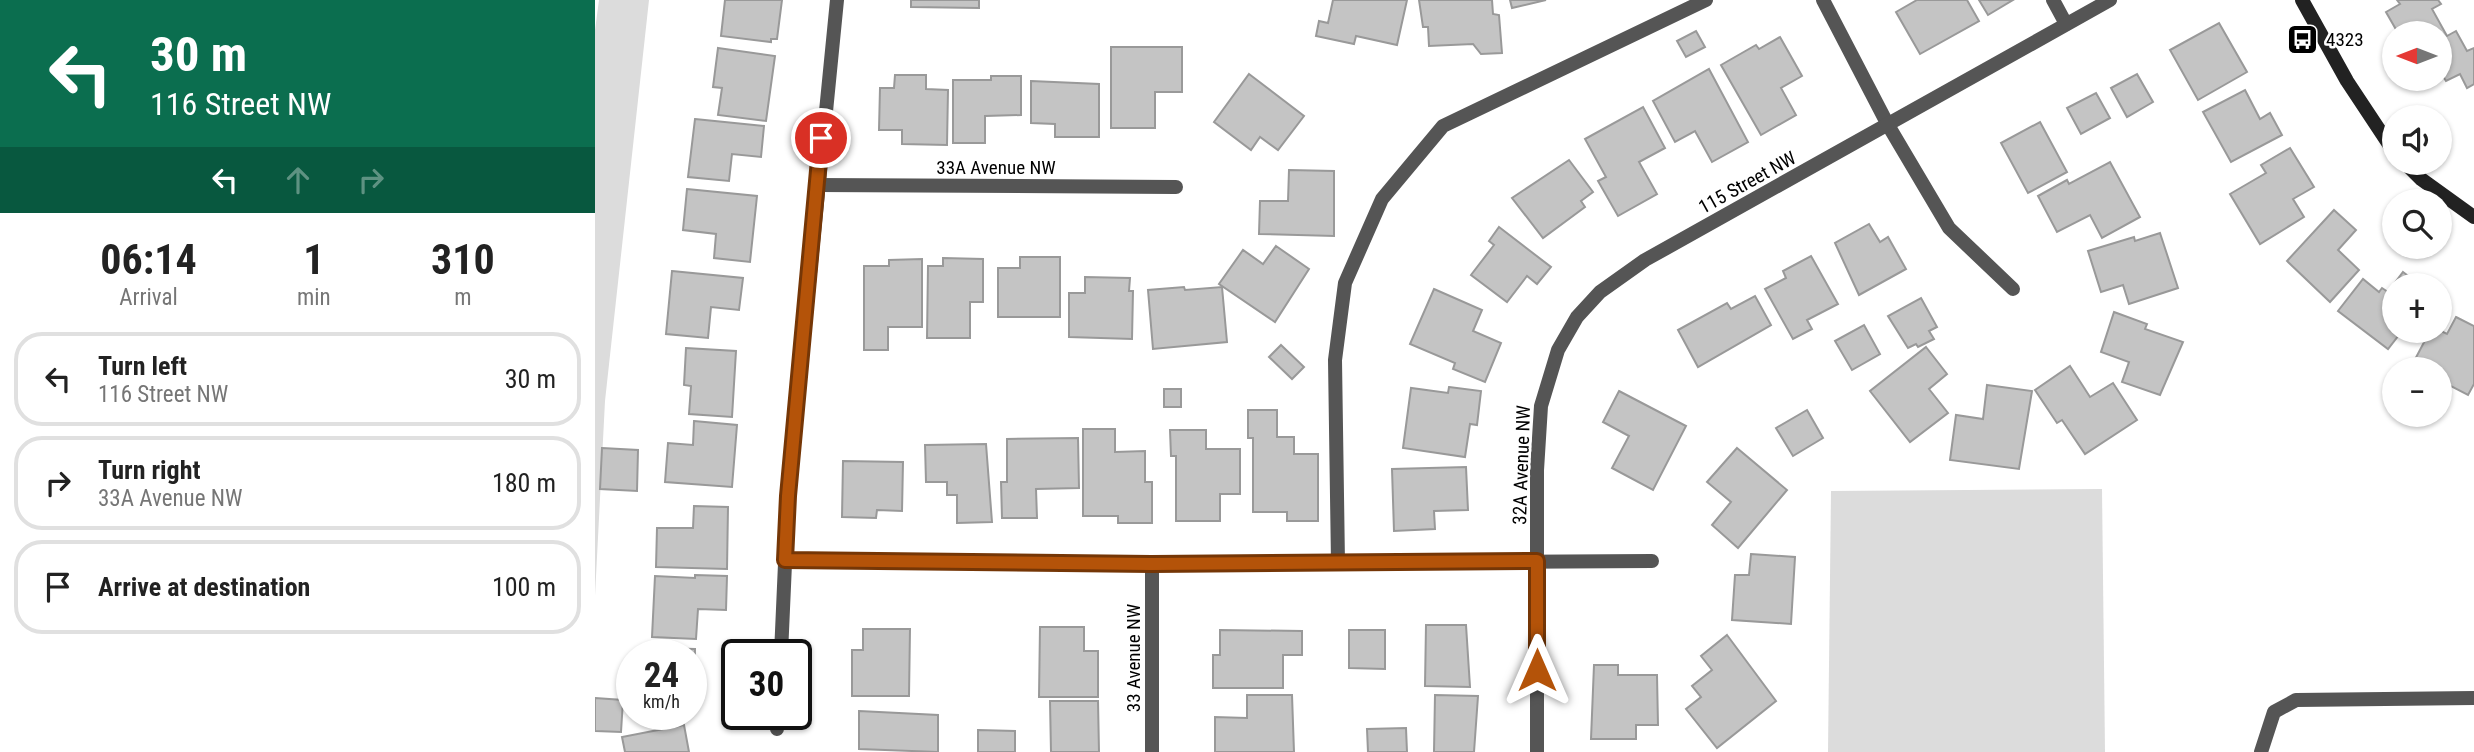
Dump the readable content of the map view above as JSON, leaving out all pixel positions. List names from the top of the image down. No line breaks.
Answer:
{"streets":{"street":["33A Avenue NW","115 Street NW","32A Avenue NW","33 Avenue NW"]},"crossings":[["115 Street NW","32A Avenue NW"]],"places":{"bus stop":["4323"]},"north":"left","page":{"turn":["30 m","116 Street NW"],"map_buttons":["+","−"],"eta":["06:14","Arrival","1","min","310","m"],"list":[{"name":"Turn left","note":"116 Street NW","value":"30 m"},{"name":"Turn right","note":"33A Avenue NW","value":"180 m"},{"name":"Arrive at destination","value":"100 m"}],"speed":"24 km/h","limit":"30"}}
